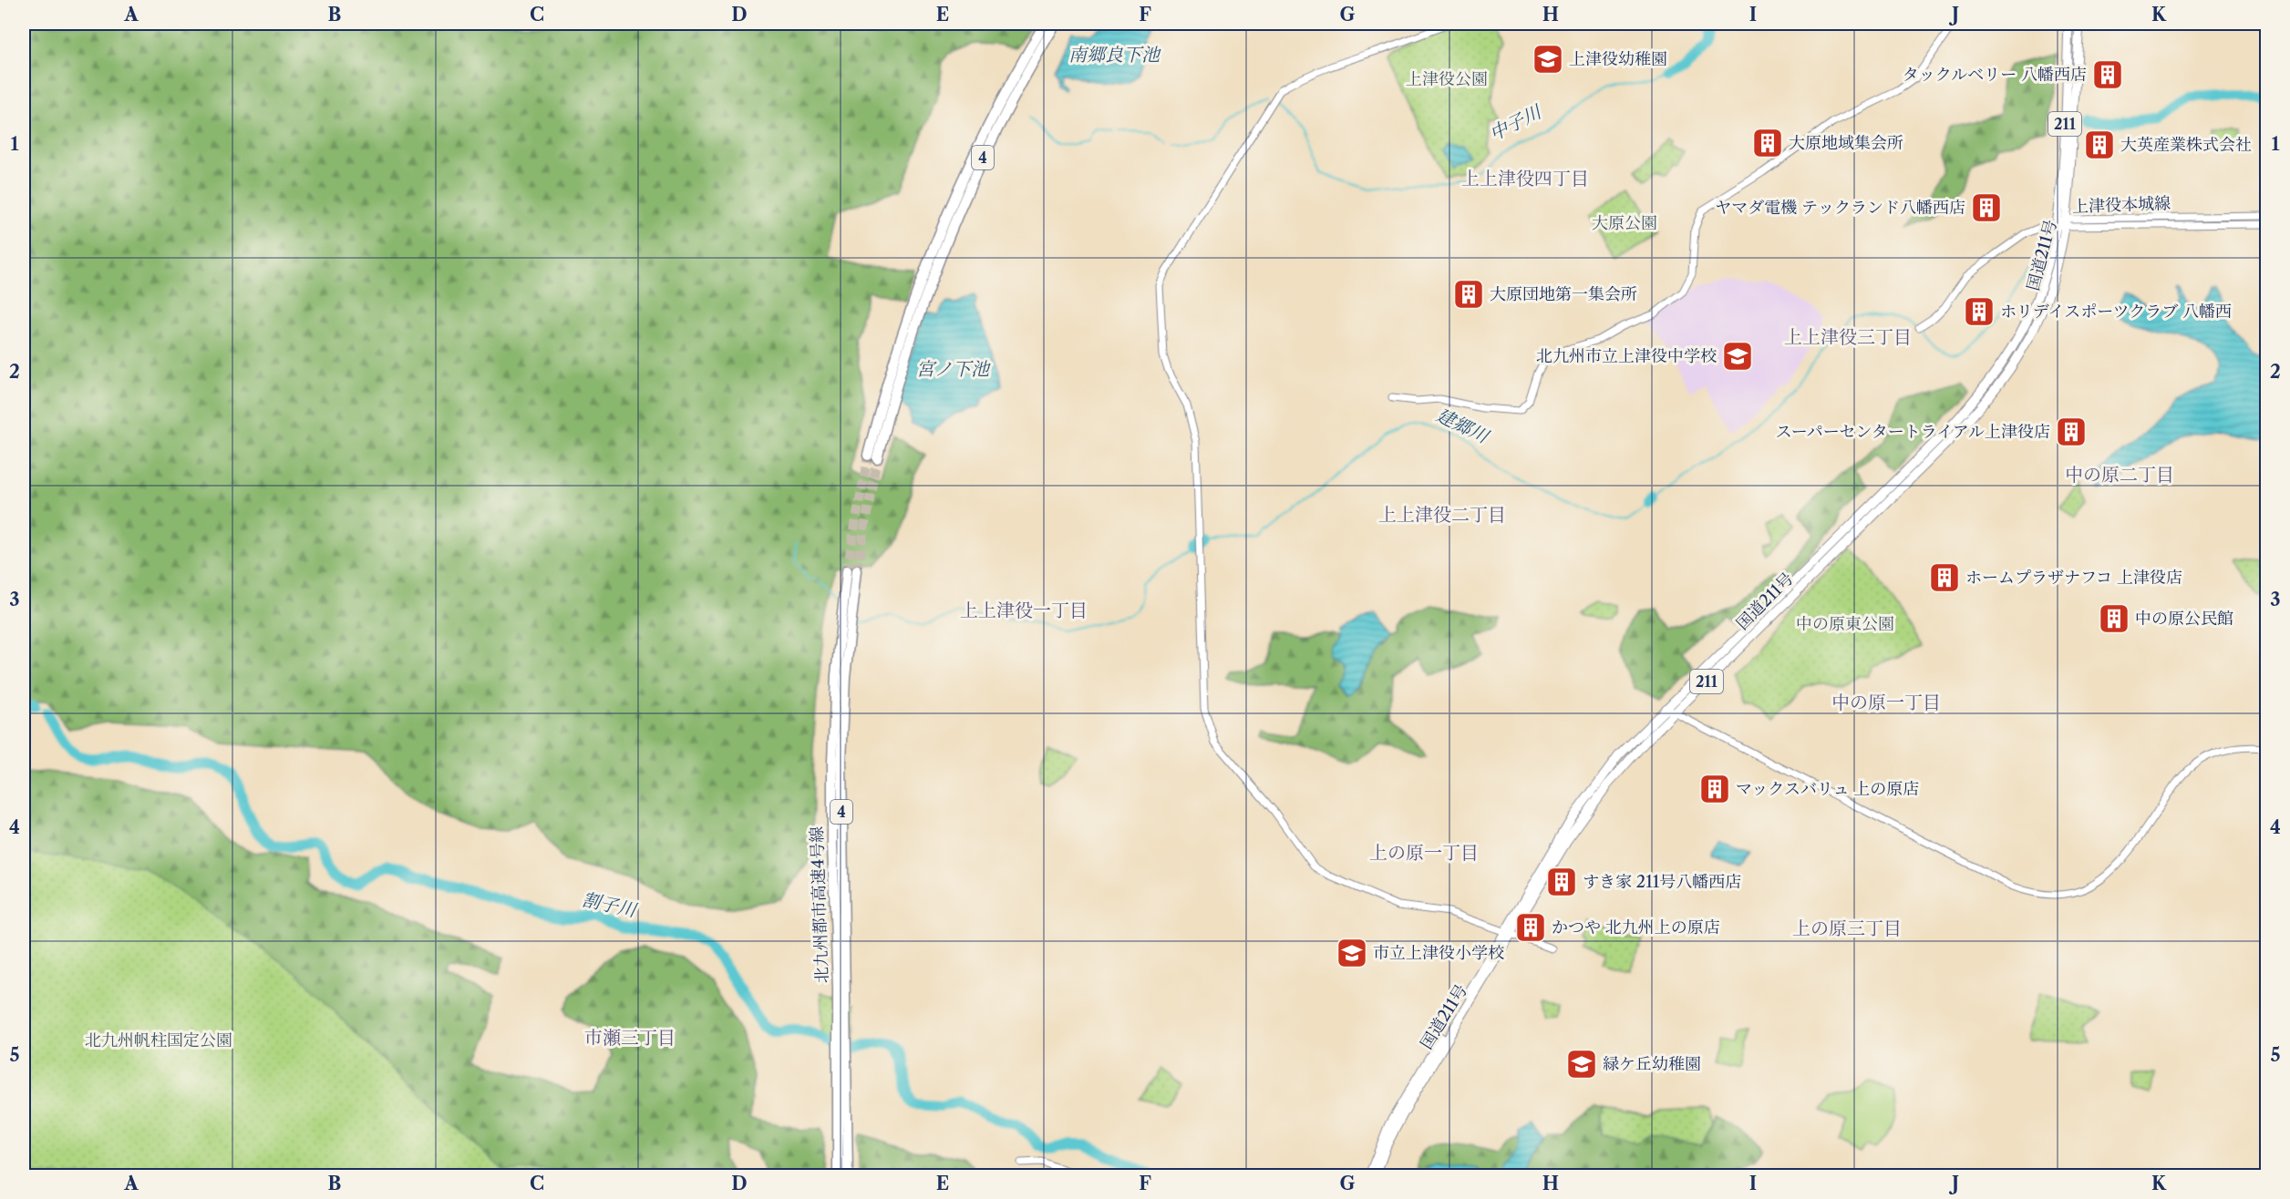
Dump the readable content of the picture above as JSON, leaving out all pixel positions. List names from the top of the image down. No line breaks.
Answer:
{"streets":{"highway":["211","4","国道211号","北九州都市高速4号線"],"street":["上津役本城線"]},"crossings":[["上津役本城線","国道211号"]],"districts":["上上津役四丁目","上上津役三丁目","中の原二丁目","上上津役二丁目","上上津役一丁目","中の原一丁目","上の原一丁目","上の原三丁目","市瀬三丁目"],"water":["南郷良下池","中子川","宮ノ下池","建郷川","割子川"],"parks":["上津役公園","大原公園","中の原東公園","北九州帆柱国定公園"],"places":{"school or university":["上津役幼稚園","北九州市立上津役中学校","市立上津役小学校","緑ケ丘幼稚園"],"building":["タックルベリー 八幡西店","大原地域集会所","大英産業株式会社","ヤマダ電機 テックランド八幡西店","大原団地第一集会所","ホリデイスポーツクラブ 八幡西","スーパーセンタートライアル上津役店","ホームプラザナフコ 上津役店","中の原公民館","マックスバリュ 上の原店","すき家 211号八幡西店","かつや 北九州上の原店"]},"grid":{"columns":["A","B","C","D","E","F","G","H","I","J","K"],"rows":["1","2","3","4","5"]}}
